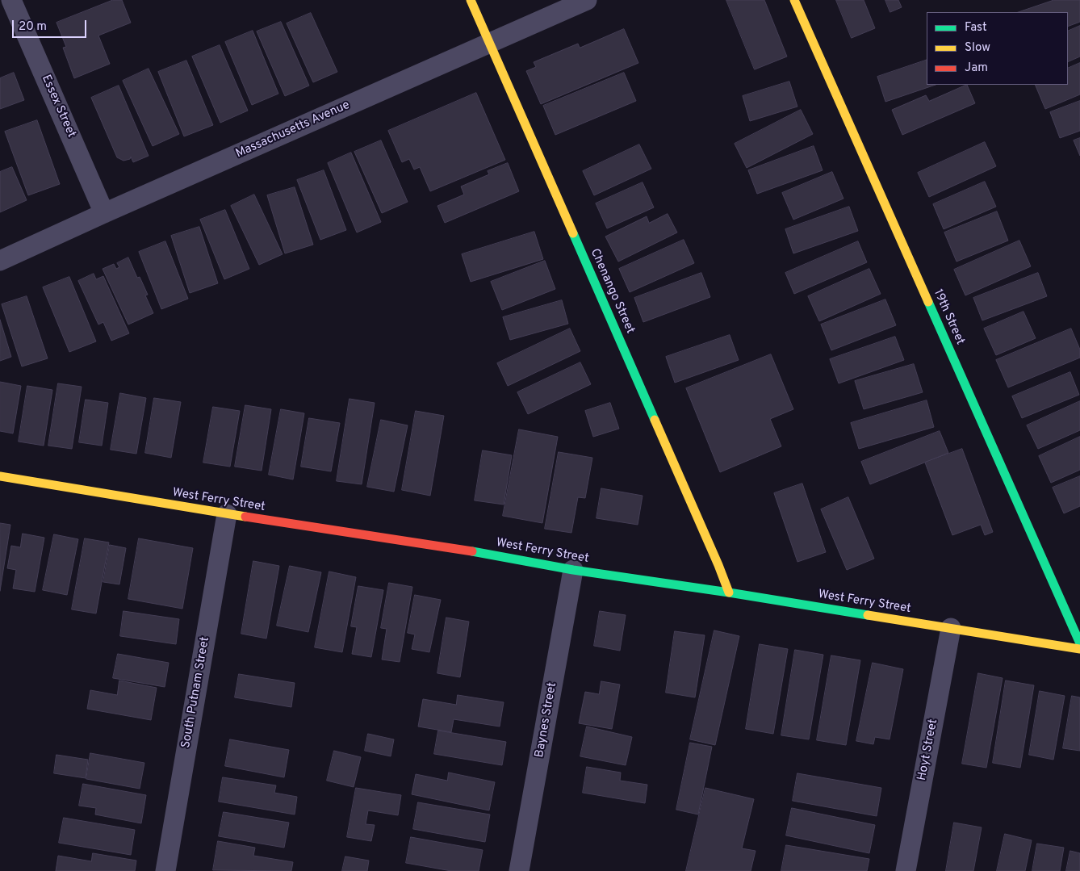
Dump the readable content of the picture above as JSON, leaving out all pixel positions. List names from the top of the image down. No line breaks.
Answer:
{"streets":{"street":["Essex Street","Massachusetts Avenue","Chenango Street","19th Street","West Ferry Street","South Putnam Street","Baynes Street","Hoyt Street"]},"crossings":[["Essex Street","Massachusetts Avenue"],["Massachusetts Avenue","Chenango Street"],["Chenango Street","West Ferry Street"],["West Ferry Street","South Putnam Street"],["West Ferry Street","Baynes Street"],["West Ferry Street","Hoyt Street"]],"legend":["Fast","Slow","Jam"],"scale_bar":"20 m"}
